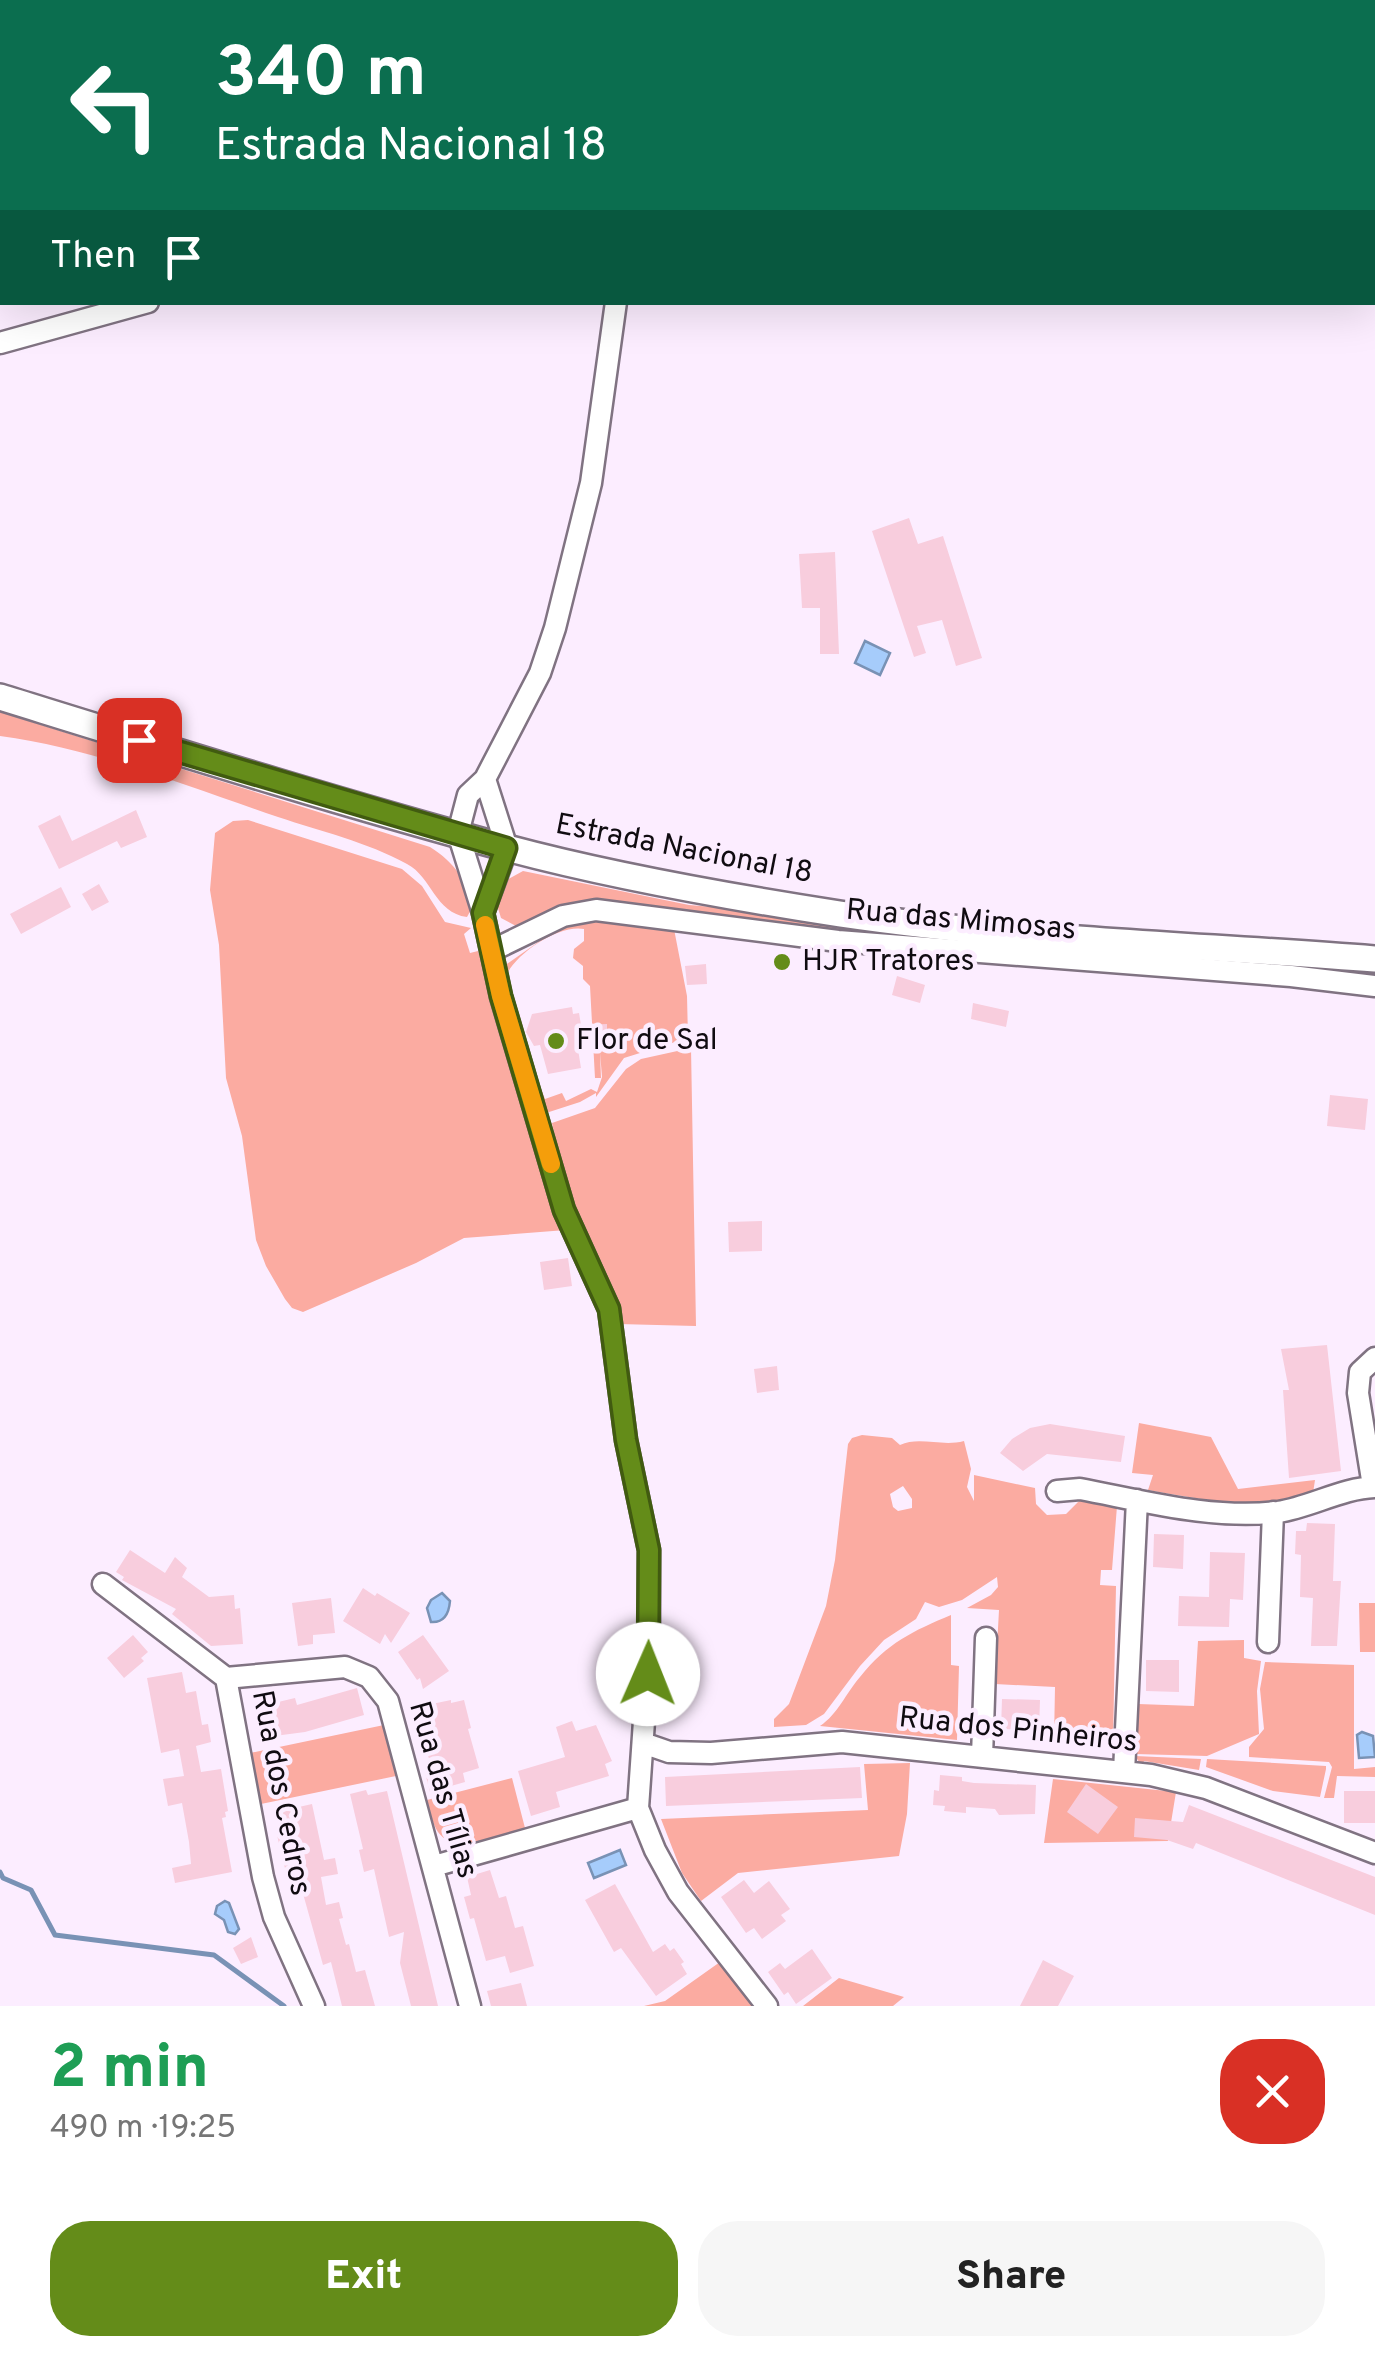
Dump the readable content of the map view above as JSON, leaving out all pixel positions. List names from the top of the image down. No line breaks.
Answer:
{"streets":{"main road":["Estrada Nacional 18"],"street":["Rua das Mimosas","Rua dos Pinheiros","Rua das Tílias","Rua dos Cedros"]},"crossings":[["Rua das Tílias","Rua dos Cedros"]],"places":["HJR Tratores","Flor de Sal"],"page":{"turn":["340 m","Estrada Nacional 18"],"then":"Then","heading":["2 min","490 m · 19:25"],"buttons":["Exit","Share"]}}
